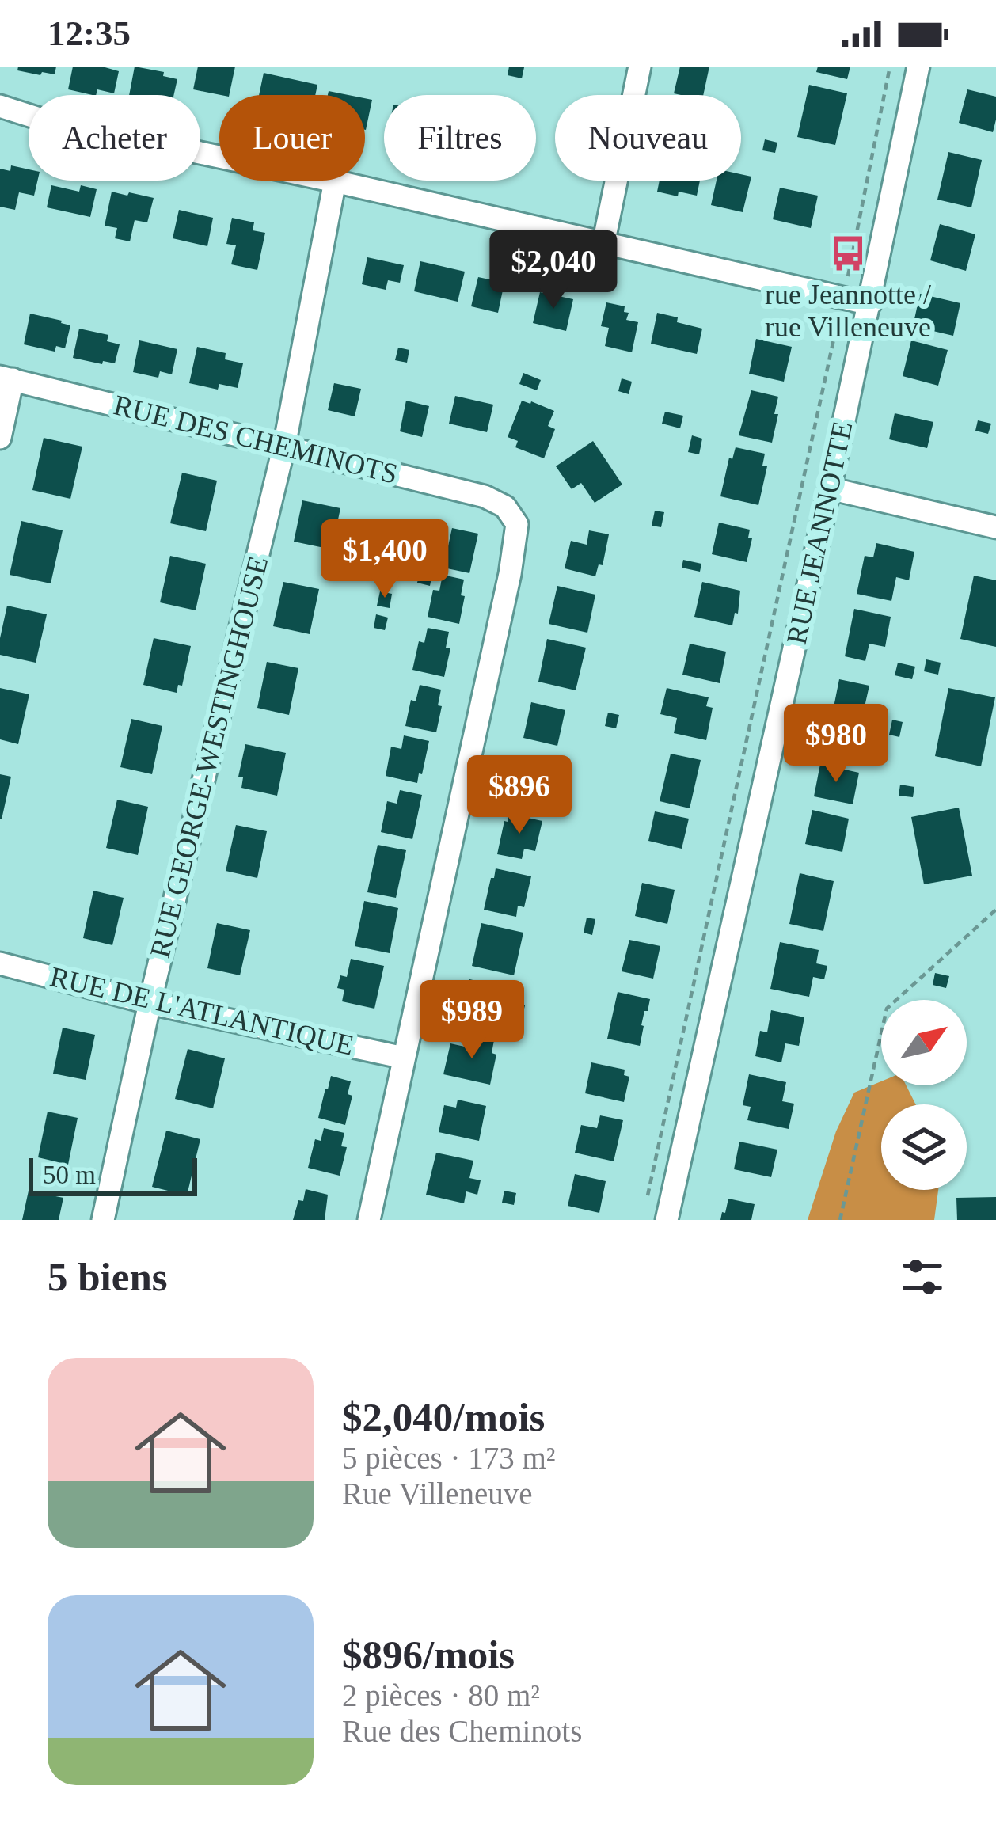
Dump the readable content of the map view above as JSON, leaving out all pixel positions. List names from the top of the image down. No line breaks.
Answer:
{"streets":{"street":["RUE DES CHEMINOTS","RUE JEANNOTTE","RUE GEORGE-WESTINGHOUSE","RUE DE L'ATLANTIQUE"]},"crossings":[["RUE DES CHEMINOTS","RUE GEORGE-WESTINGHOUSE"],["RUE DES CHEMINOTS","RUE DE L'ATLANTIQUE"],["RUE GEORGE-WESTINGHOUSE","RUE DE L'ATLANTIQUE"]],"places":{"bus stop":["rue Jeannotte / rue Villeneuve"]},"scale_bar":"50 m","north":"top right","page":{"status":"12:35","chip":["Acheter","Louer","Filtres","Nouveau"],"price":["$2,040","$1,400","$980","$896","$989"],"scale":"50 m","heading":"5 biens","list":[{"name":"$2,040/mois","note":"5 pièces · 173 m² · Rue Villeneuve"},{"name":"$896/mois","note":"2 pièces · 80 m² · Rue des Cheminots"}]}}
